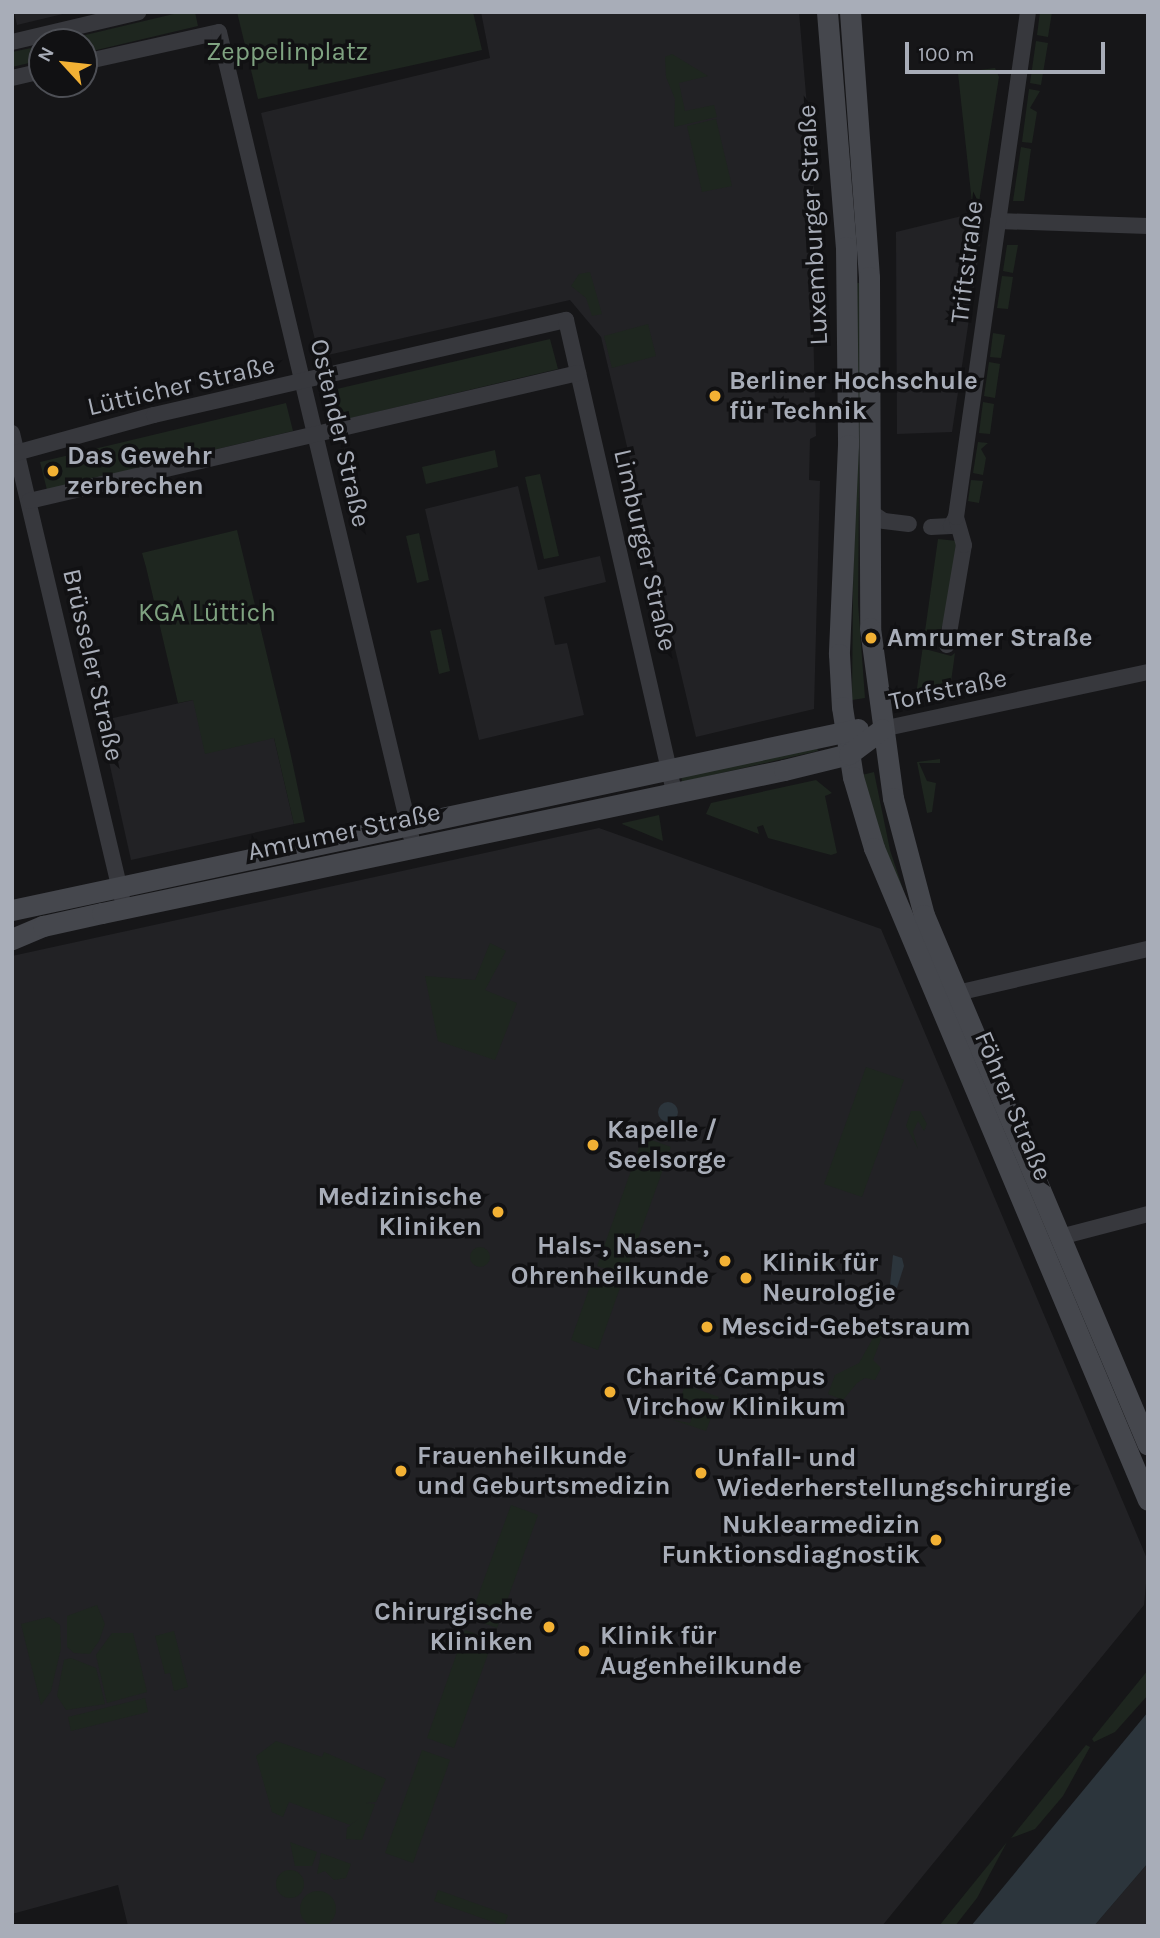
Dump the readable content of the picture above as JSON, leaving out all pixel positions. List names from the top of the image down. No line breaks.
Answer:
{"streets":{"main road":["Luxemburger Straße","Amrumer Straße","Föhrer Straße"],"street":["Triftstraße","Lütticher Straße","Ostender Straße","Limburger Straße","Brüsseler Straße","Torfstraße"]},"crossings":[["Luxemburger Straße","Torfstraße"],["Luxemburger Straße","Amrumer Straße"],["Luxemburger Straße","Föhrer Straße"],["Lütticher Straße","Ostender Straße"],["Lütticher Straße","Limburger Straße"],["Lütticher Straße","Brüsseler Straße"],["Ostender Straße","Amrumer Straße"],["Limburger Straße","Amrumer Straße"],["Brüsseler Straße","Amrumer Straße"],["Torfstraße","Amrumer Straße"],["Torfstraße","Föhrer Straße"],["Amrumer Straße","Föhrer Straße"]],"parks":["Zeppelinplatz","KGA Lüttich"],"places":["Berliner Hochschule für Technik","Das Gewehr zerbrechen","Amrumer Straße","Kapelle / Seelsorge","Medizinische Kliniken","Hals-, Nasen-, Ohrenheilkunde","Klinik für Neurologie","Mescid-Gebetsraum","Charité Campus Virchow Klinikum","Frauenheilkunde und Geburtsmedizin","Unfall- und Wiederherstellungschirurgie","Nuklearmedizin Funktionsdiagnostik","Chirurgische Kliniken","Klinik für Augenheilkunde"],"scale_bar":"100 m","north":"top left"}
